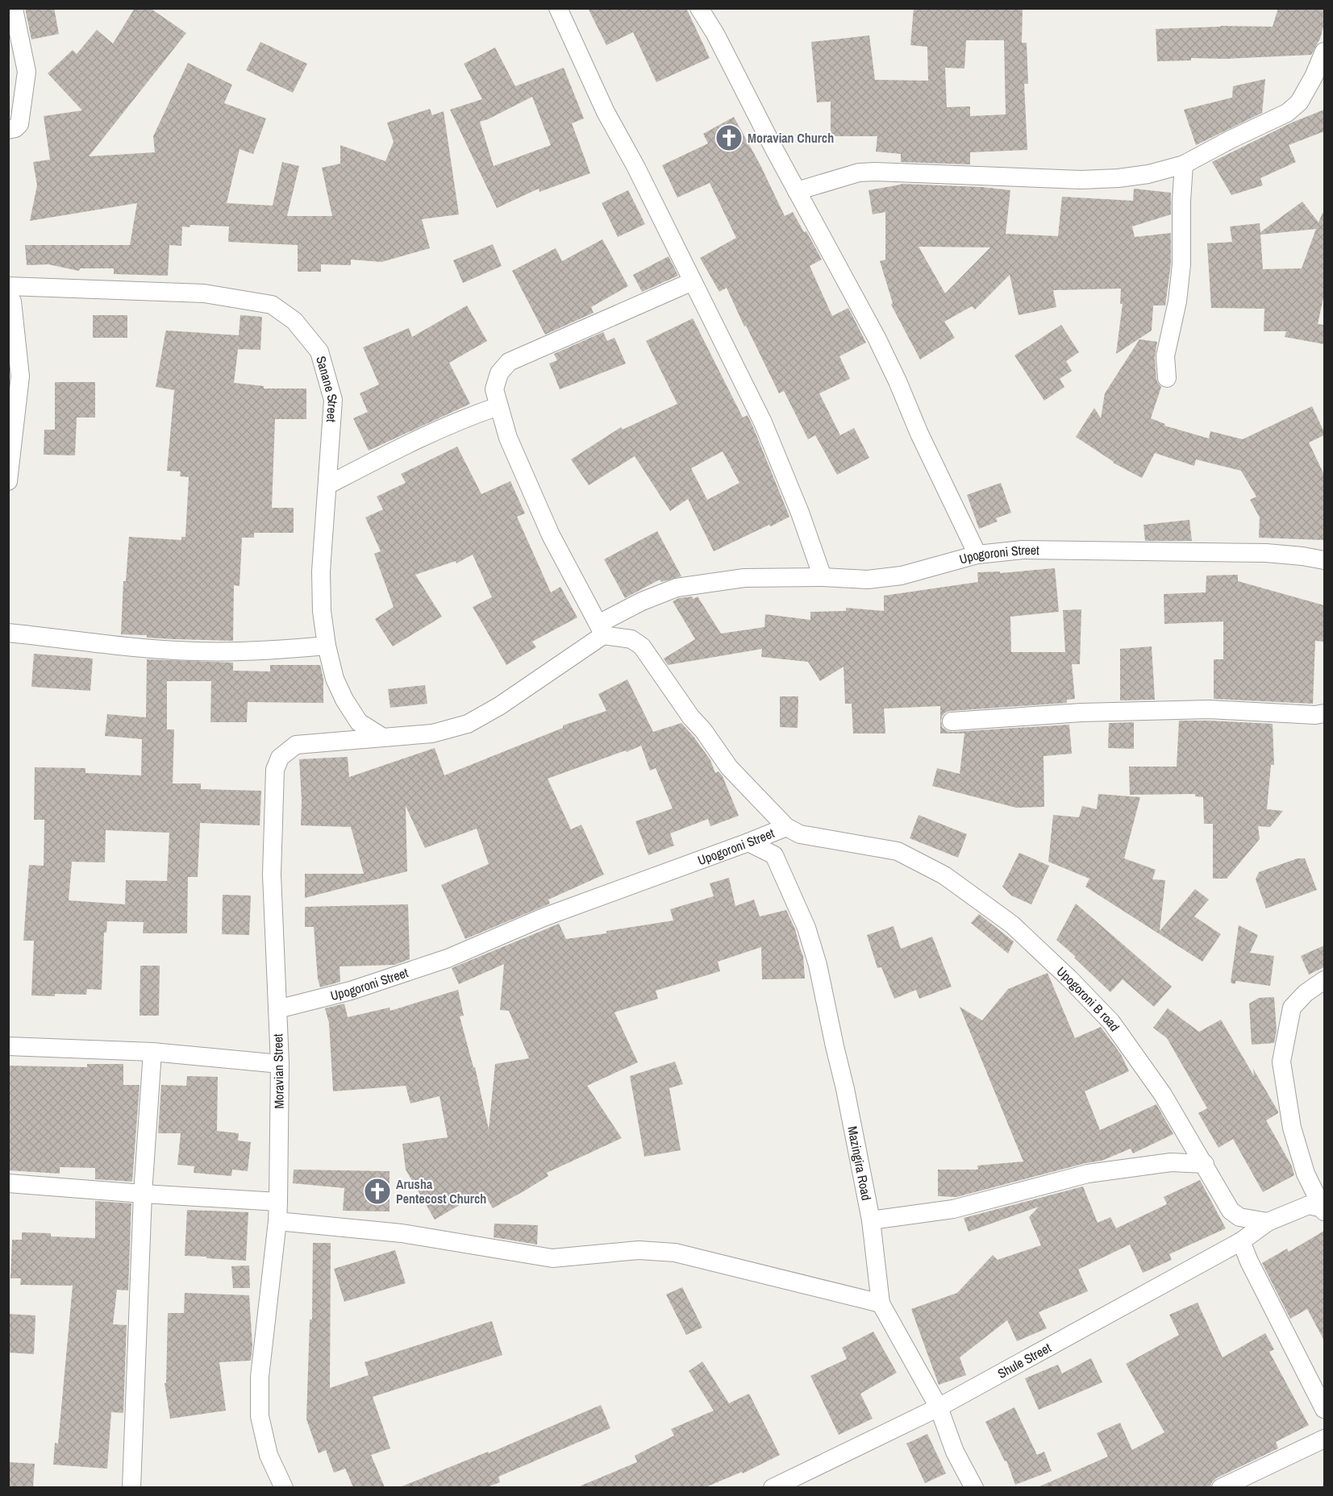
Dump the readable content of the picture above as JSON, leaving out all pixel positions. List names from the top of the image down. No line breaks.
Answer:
{"streets":{"street":["Sanane Street","Upogoroni Street","Upogoroni B road","Moravian Street","Mazingira Road","Shule Street"]},"crossings":[["Sanane Street","Upogoroni Street"],["Sanane Street","Moravian Street"],["Upogoroni Street","Upogoroni B road"],["Upogoroni Street","Moravian Street"],["Upogoroni Street","Mazingira Road"],["Upogoroni B road","Shule Street"],["Mazingira Road","Shule Street"]],"places":{"church":["Moravian Church","Arusha Pentecost Church"]}}
